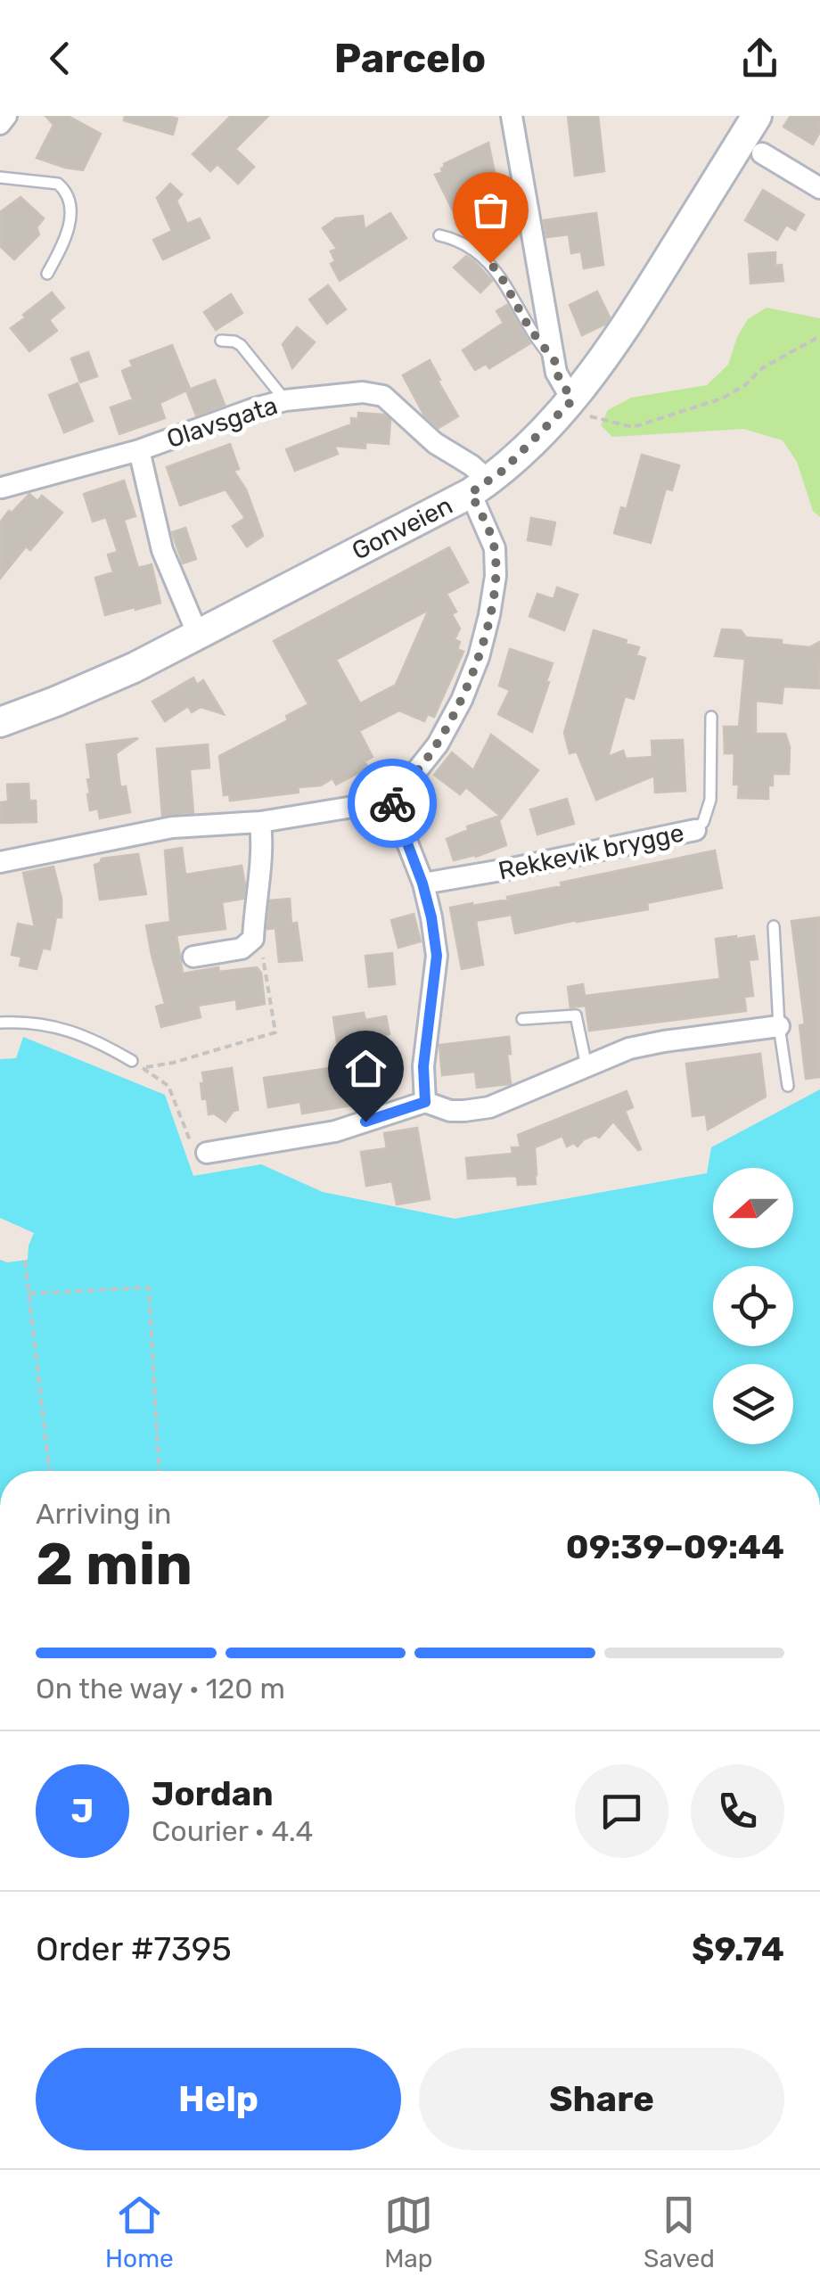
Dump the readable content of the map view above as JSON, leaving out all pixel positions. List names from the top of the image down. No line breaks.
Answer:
{"streets":{"street":["Olavsgata","Gonveien","Rekkevik brygge"]},"crossings":[["Olavsgata","Gonveien"]],"north":"left","page":{"header":"Parcelo","heading":["2 min","Arriving in","09:39–09:44"],"panel":["Jordan","Courier · 4.4","Order #7395","$9.74"],"bar":"On the way · 120 m","round":"J","buttons":["Help","Share"],"tabs":["Home","Map","Saved"]}}
